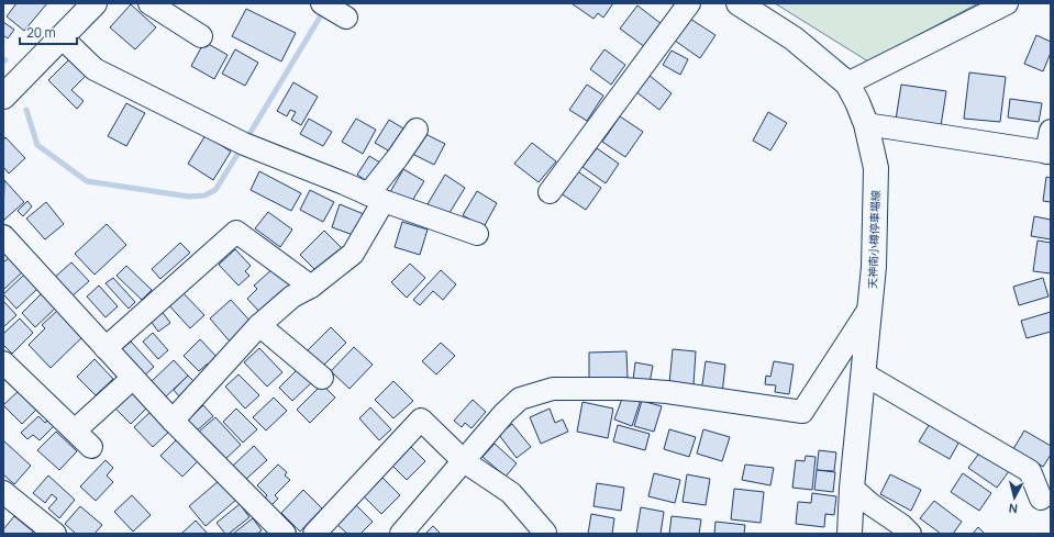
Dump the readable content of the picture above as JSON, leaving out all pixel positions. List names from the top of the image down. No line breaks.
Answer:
{"streets":{"main road":["天神南小樽停車場線"]},"scale_bar":"20 m","north":"bottom"}
